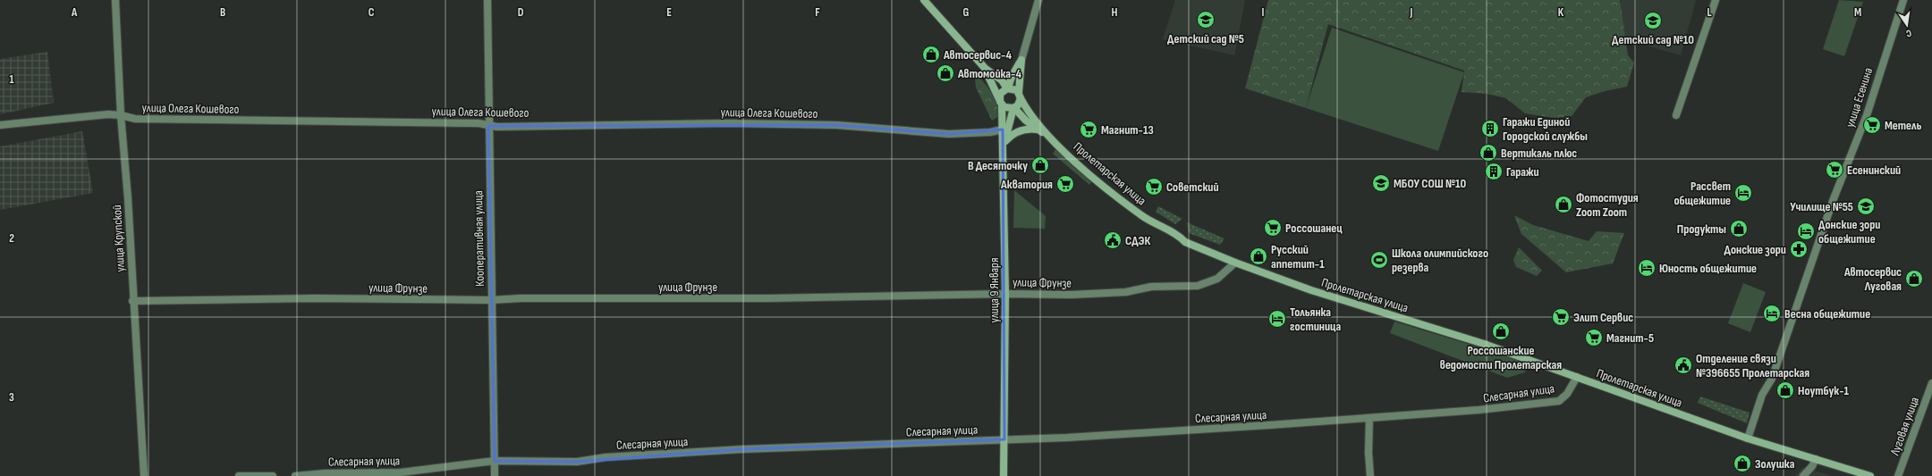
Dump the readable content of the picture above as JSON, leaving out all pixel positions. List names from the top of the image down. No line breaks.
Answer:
{"streets":{"main road":["Пролетарская улица","улица 9 Января"],"street":["улица Есенина","улица Олега Кошевого","улица Крупской","Кооперативная улица","улица Фрунзе","Слесарная улица","Луговая улица"]},"crossings":[["улица Есенина","Пролетарская улица"],["улица Олега Кошевого","улица Крупской"],["улица Олега Кошевого","Кооперативная улица"],["улица Олега Кошевого","улица 9 Января"],["Пролетарская улица","улица Фрунзе"],["Пролетарская улица","улица 9 Января"],["Пролетарская улица","Слесарная улица"],["улица Крупской","улица Фрунзе"],["Кооперативная улица","улица Фрунзе"],["Кооперативная улица","Слесарная улица"],["улица Фрунзе","улица 9 Января"],["улица 9 Января","Слесарная улица"]],"places":{"school or university":["Детский сад №5","Детский сад №10","МБОУ СОШ №10","Училище №55"],"shop":["Автосервис-4","Автомойка-4","Вертикаль плюс","В Десяточку","Фотостудия Zoom Zoom","Продукты","Русский аппетит-1","Автосервис Луговая","Россошанские ведомости Пролетарская","Ноутбук-1","Золушка"],"supermarket":["Метель","Магнит-13","Есенинский","Акватория","Советский","Россошанец","Элит Сервис","Магнит-5"],"building":["Гаражи Единой Городской службы","Гаражи"],"hotel":["Рассвет общежитие","Донские зори общежитие","Юность общежитие","Весна общежитие","Тольянка гостиница"],"public building":["СДЭК","Отделение связи №396655 Пролетарская"],"pharmacy":["Донские зори"],"sports":["Школа олимпийского резерва"]},"north":"bottom","grid":{"columns":["A","B","C","D","E","F","G","H","I","J","K","L","M"],"rows":["1","2","3"]}}
